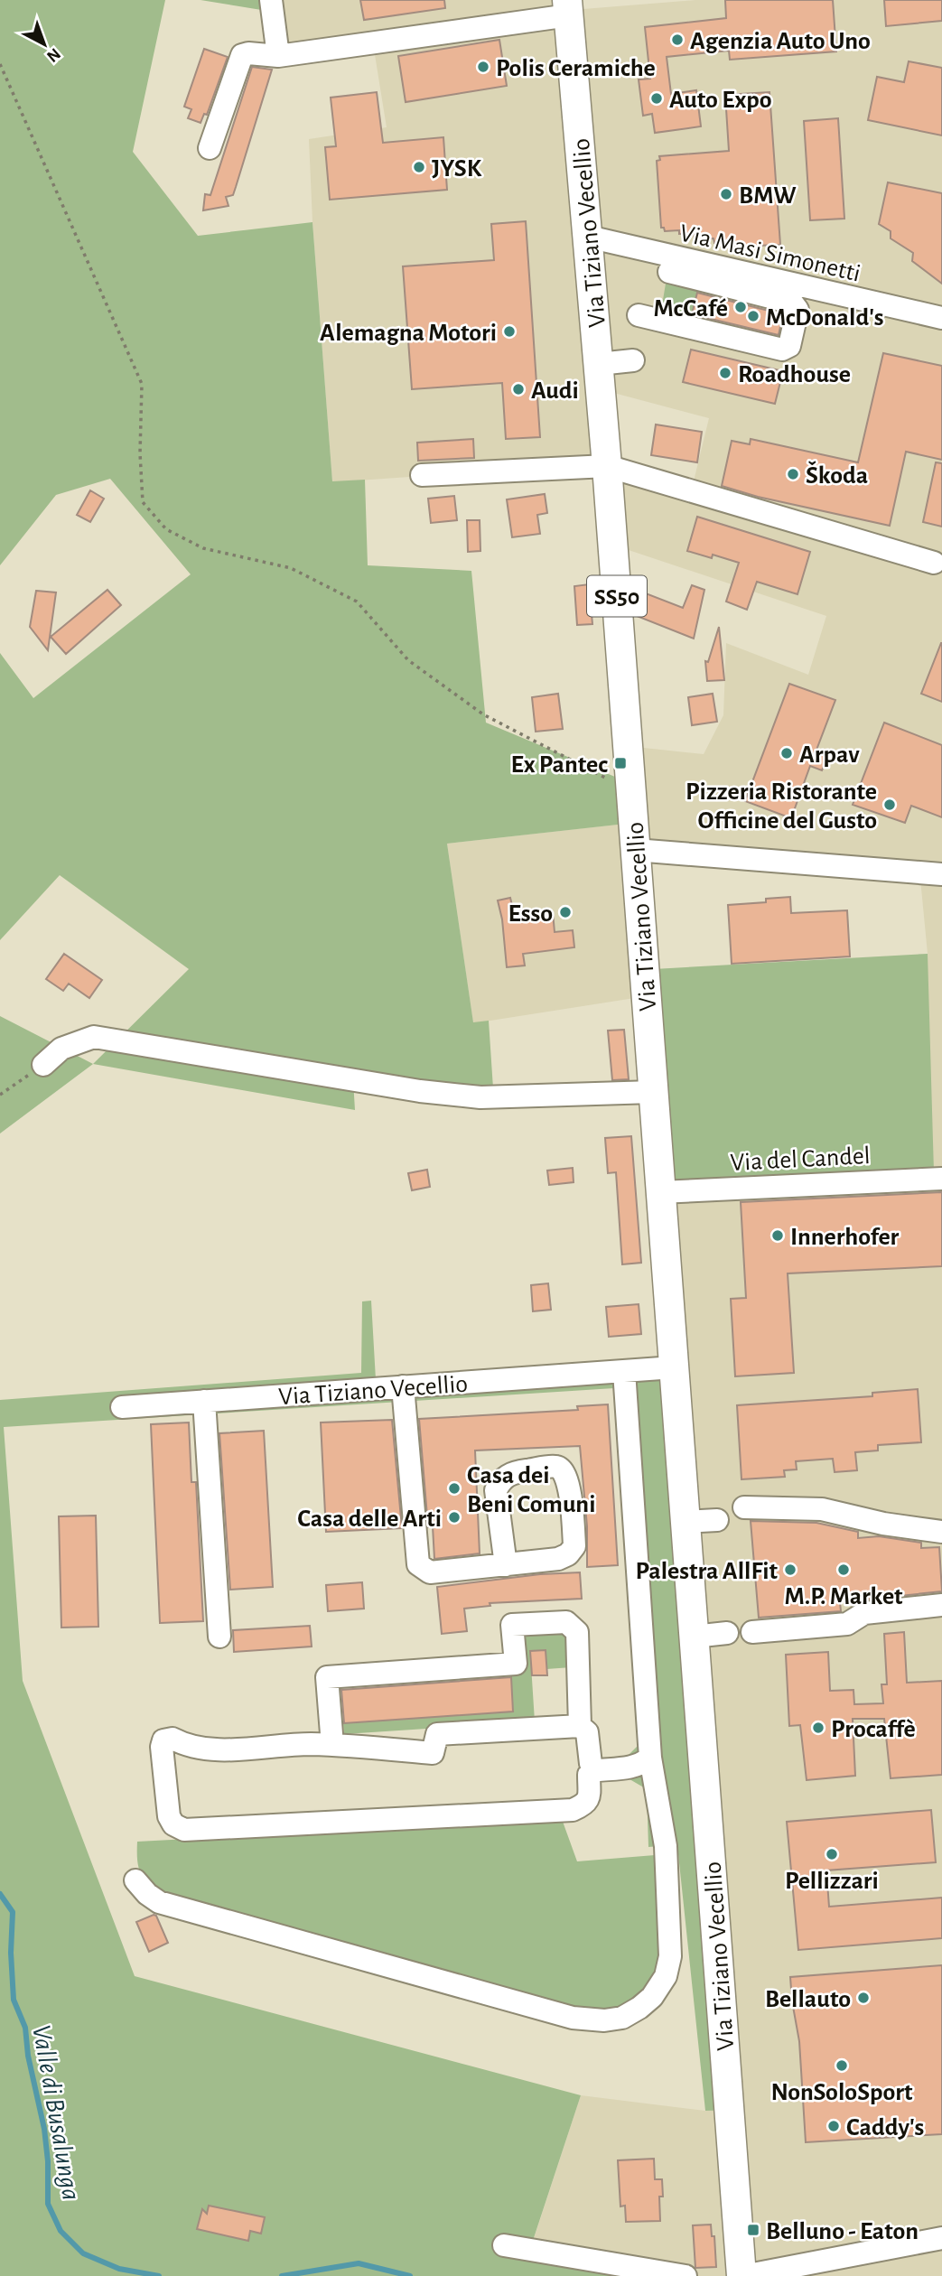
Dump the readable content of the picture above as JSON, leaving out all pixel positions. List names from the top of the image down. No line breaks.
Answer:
{"streets":{"main road":["Via Tiziano Vecellio","SS50"],"street":["Via Masi Simonetti","Via del Candel"]},"crossings":[["Via Tiziano Vecellio","Via Masi Simonetti"],["Via Tiziano Vecellio","Via del Candel"]],"water":["Valle di Busalunga"],"places":{"other":["Agenzia Auto Uno","Polis Ceramiche","Auto Expo","JYSK","BMW","McCafé","McDonald's","Alemagna Motori","Roadhouse","Audi","Škoda","Arpav","Pizzeria Ristorante Officine del Gusto","Esso","Innerhofer","Casa dei Beni Comuni","Casa delle Arti","Palestra AllFit","M.P. Market","Procaffè","Pellizzari","Bellauto","NonSoloSport","Caddy's"],"transit":["Ex Pantec","Belluno - Eaton"]},"north":"bottom right"}
